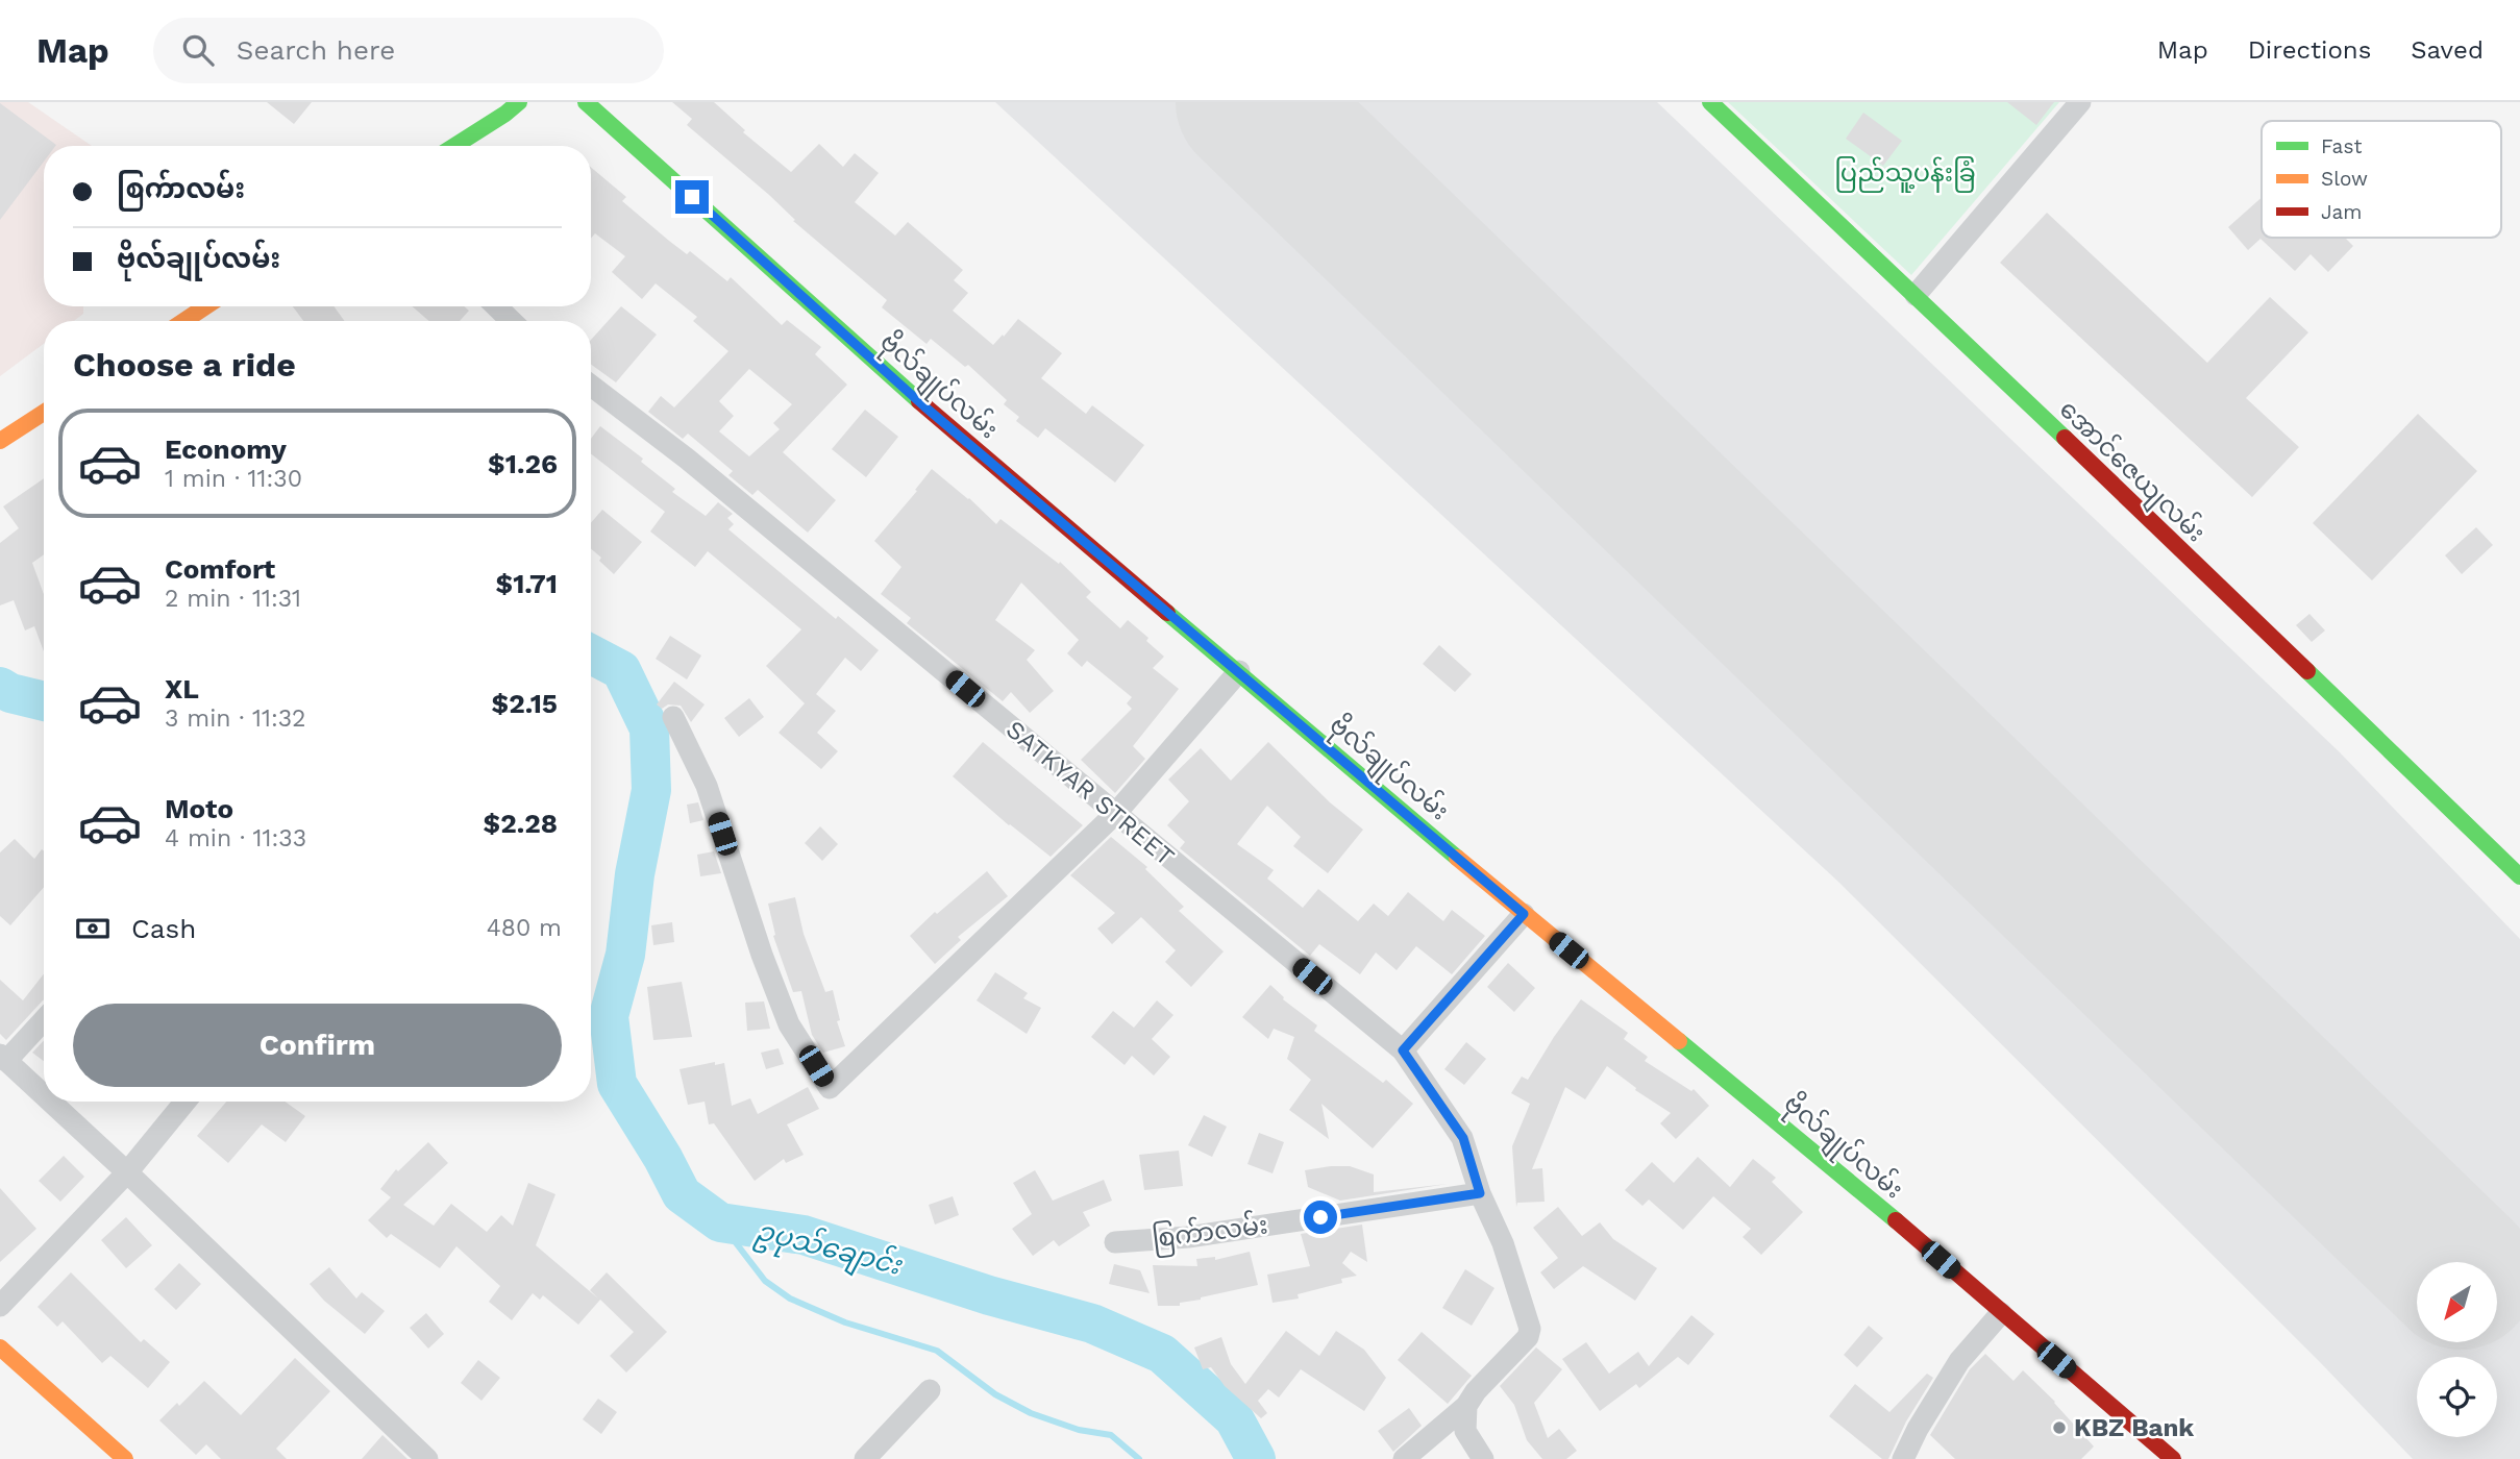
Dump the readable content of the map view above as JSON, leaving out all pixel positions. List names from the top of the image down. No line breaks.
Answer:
{"streets":{"main road":["ဗိုလ်ချုပ်လမ်း","အောင်ဇေယျလမ်း"],"street":["SATKYAR STREET","စြက်ာလမ်း"]},"crossings":[["SATKYAR STREET","စြက်ာလမ်း"]],"water":["ဥပုသ်ချောင်း"],"parks":["ပြည်သူ့ပန်းခြံ"],"places":["KBZ Bank"],"legend":["Fast","Slow","Jam"],"north":"bottom left","page":{"header":"Map","search":"Search here","nav":["Map","Directions","Saved"],"banner":["စြက်ာလမ်း","ဗိုလ်ချုပ်လမ်း"],"heading":"Choose a ride","list":[{"name":"Economy","note":"1 min · 11:30","value":"$1.26"},{"name":"Comfort","note":"2 min · 11:31","value":"$1.71"},{"name":"XL","note":"3 min · 11:32","value":"$2.15"},{"name":"Moto","note":"4 min · 11:33","value":"$2.28"}],"pay":["Cash","480 m"],"buttons":"Confirm"}}
